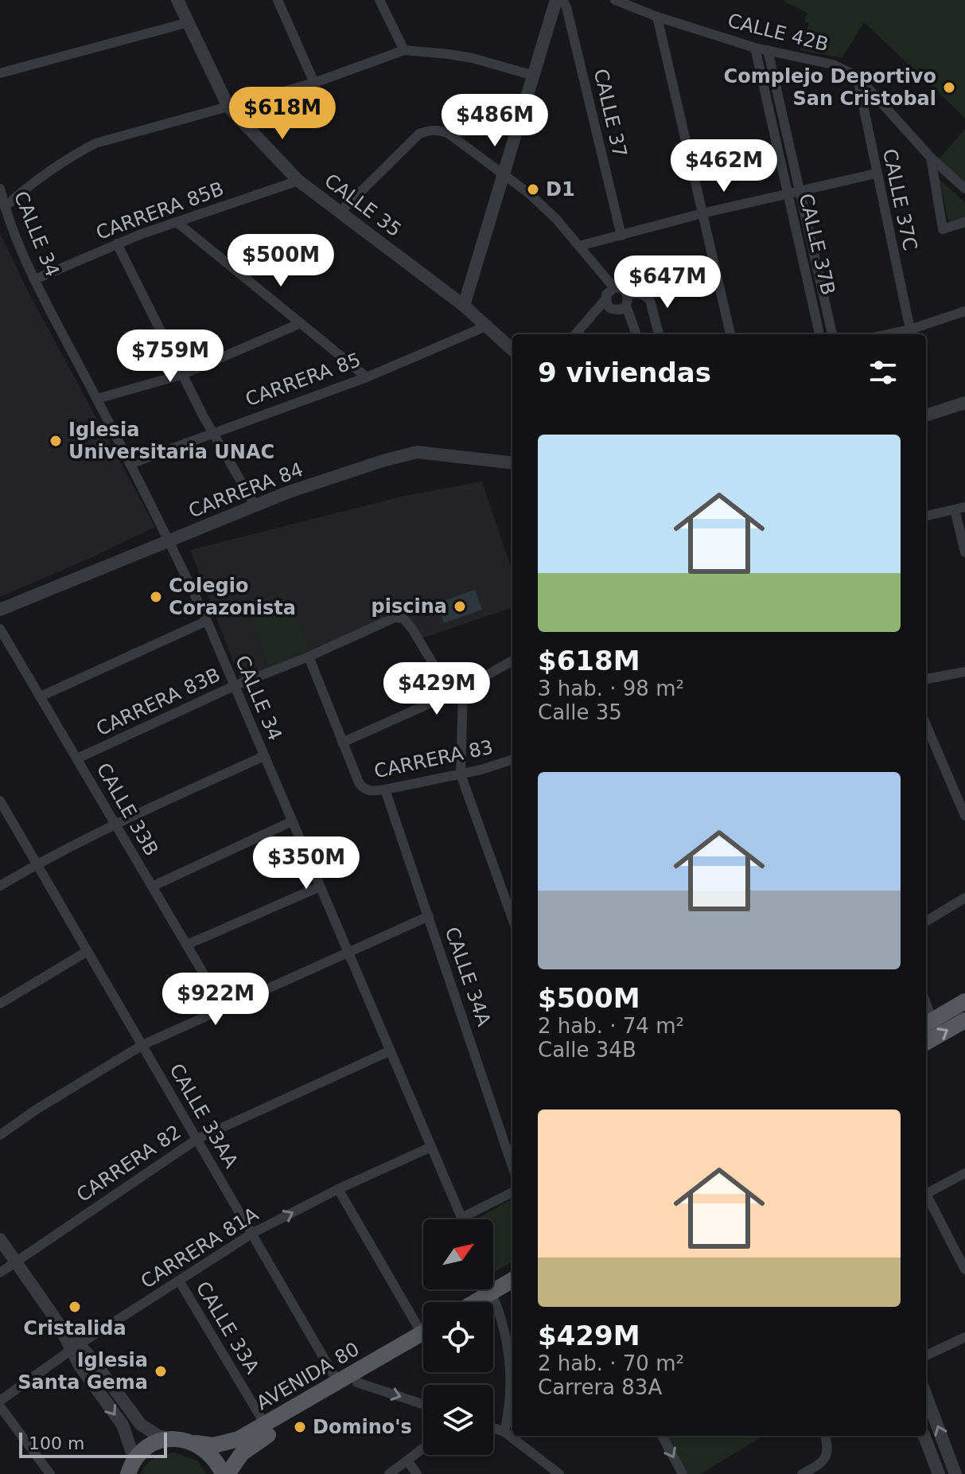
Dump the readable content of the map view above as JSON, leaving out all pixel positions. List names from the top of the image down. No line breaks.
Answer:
{"streets":{"main road":["AVENIDA 80"],"street":["CALLE 42B","CALLE 37","CALLE 37C","CALLE 35","CARRERA 85B","CALLE 34","CALLE 37B","CARRERA 85","CARRERA 84","CARRERA 83B","CARRERA 83","CALLE 33B","CALLE 34A","CALLE 33AA","CARRERA 82","CARRERA 81A","CALLE 33A"]},"crossings":[["CALLE 42B","CALLE 37C"],["CALLE 42B","CALLE 37B"],["CALLE 35","CARRERA 85B"],["CALLE 35","CARRERA 85"],["CARRERA 85B","CALLE 34"],["CALLE 34","CARRERA 85"],["CALLE 34","CARRERA 84"],["CALLE 34","CARRERA 83B"],["CALLE 34","CARRERA 82"],["CALLE 34","CARRERA 81A"],["CARRERA 83B","CALLE 33B"],["CARRERA 83","CALLE 34A"],["CALLE 33AA","CARRERA 82"],["CALLE 33AA","CARRERA 81A"],["CALLE 33AA","AVENIDA 80"],["CARRERA 81A","CALLE 33A"],["CALLE 33A","AVENIDA 80"]],"places":["Complejo Deportivo San Cristobal","D1","Iglesia Universitaria UNAC","Colegio Corazonista","piscina","Cristalida","Iglesia Santa Gema","Domino's"],"scale_bar":"100 m","north":"top right","page":{"price":["$618M","$486M","$462M","$500M","$647M","$759M","$429M","$350M","$922M"],"heading":"9 viviendas","list":[{"name":"$618M","note":"3 hab. · 98 m² · Calle 35"},{"name":"$500M","note":"2 hab. · 74 m² · Calle 34B"},{"name":"$429M","note":"2 hab. · 70 m² · Carrera 83A"}],"scale":"100 m"}}
